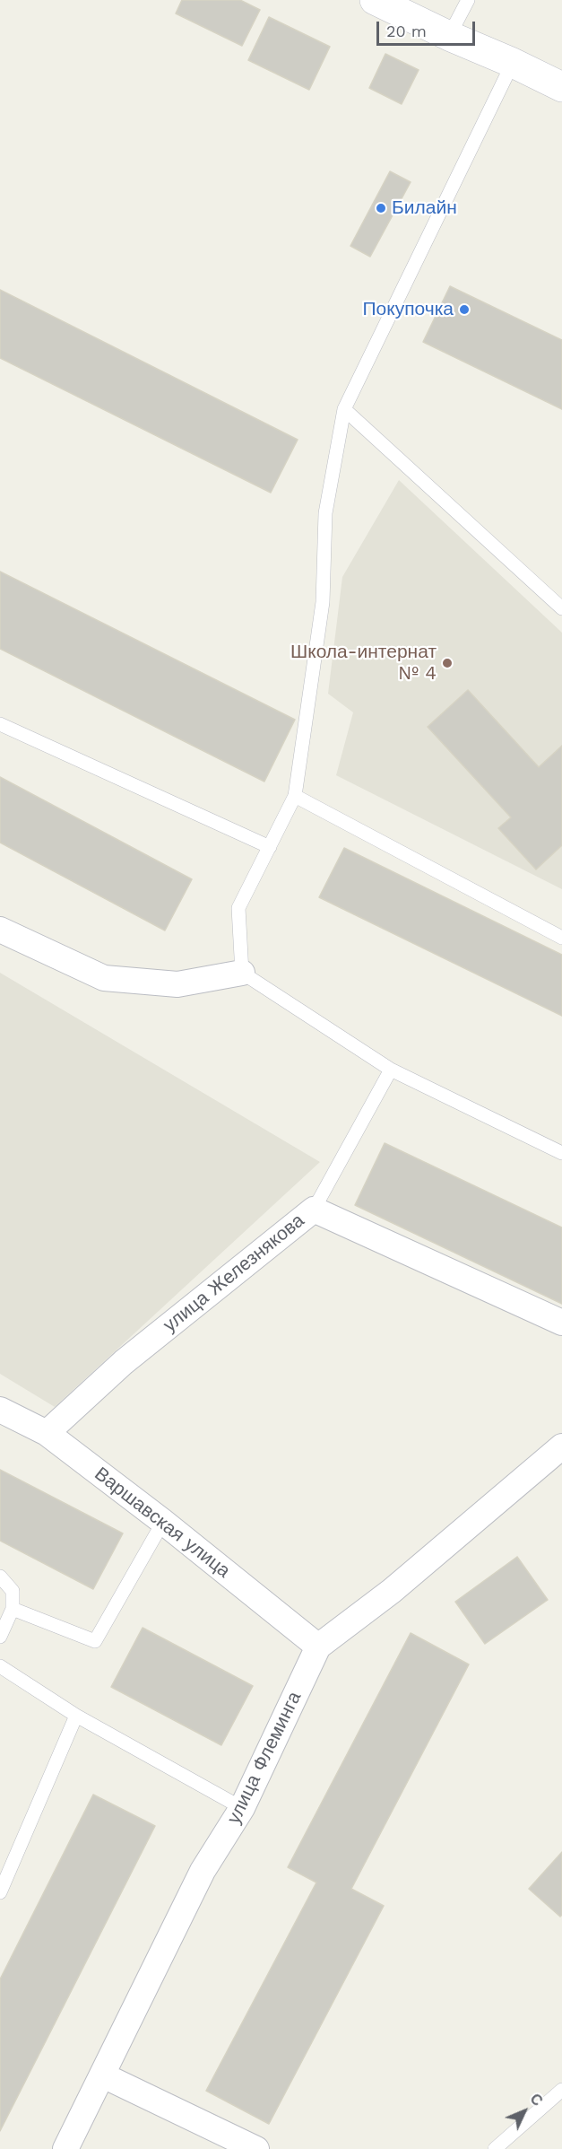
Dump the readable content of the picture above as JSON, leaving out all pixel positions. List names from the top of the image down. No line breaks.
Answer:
{"streets":{"street":["улица Железнякова","Варшавская улица","улица Флеминга"]},"crossings":[["улица Железнякова","Варшавская улица"],["Варшавская улица","улица Флеминга"]],"places":["Билайн","Покупочка","Школа-интернат № 4"],"scale_bar":"20 m","north":"top right"}
